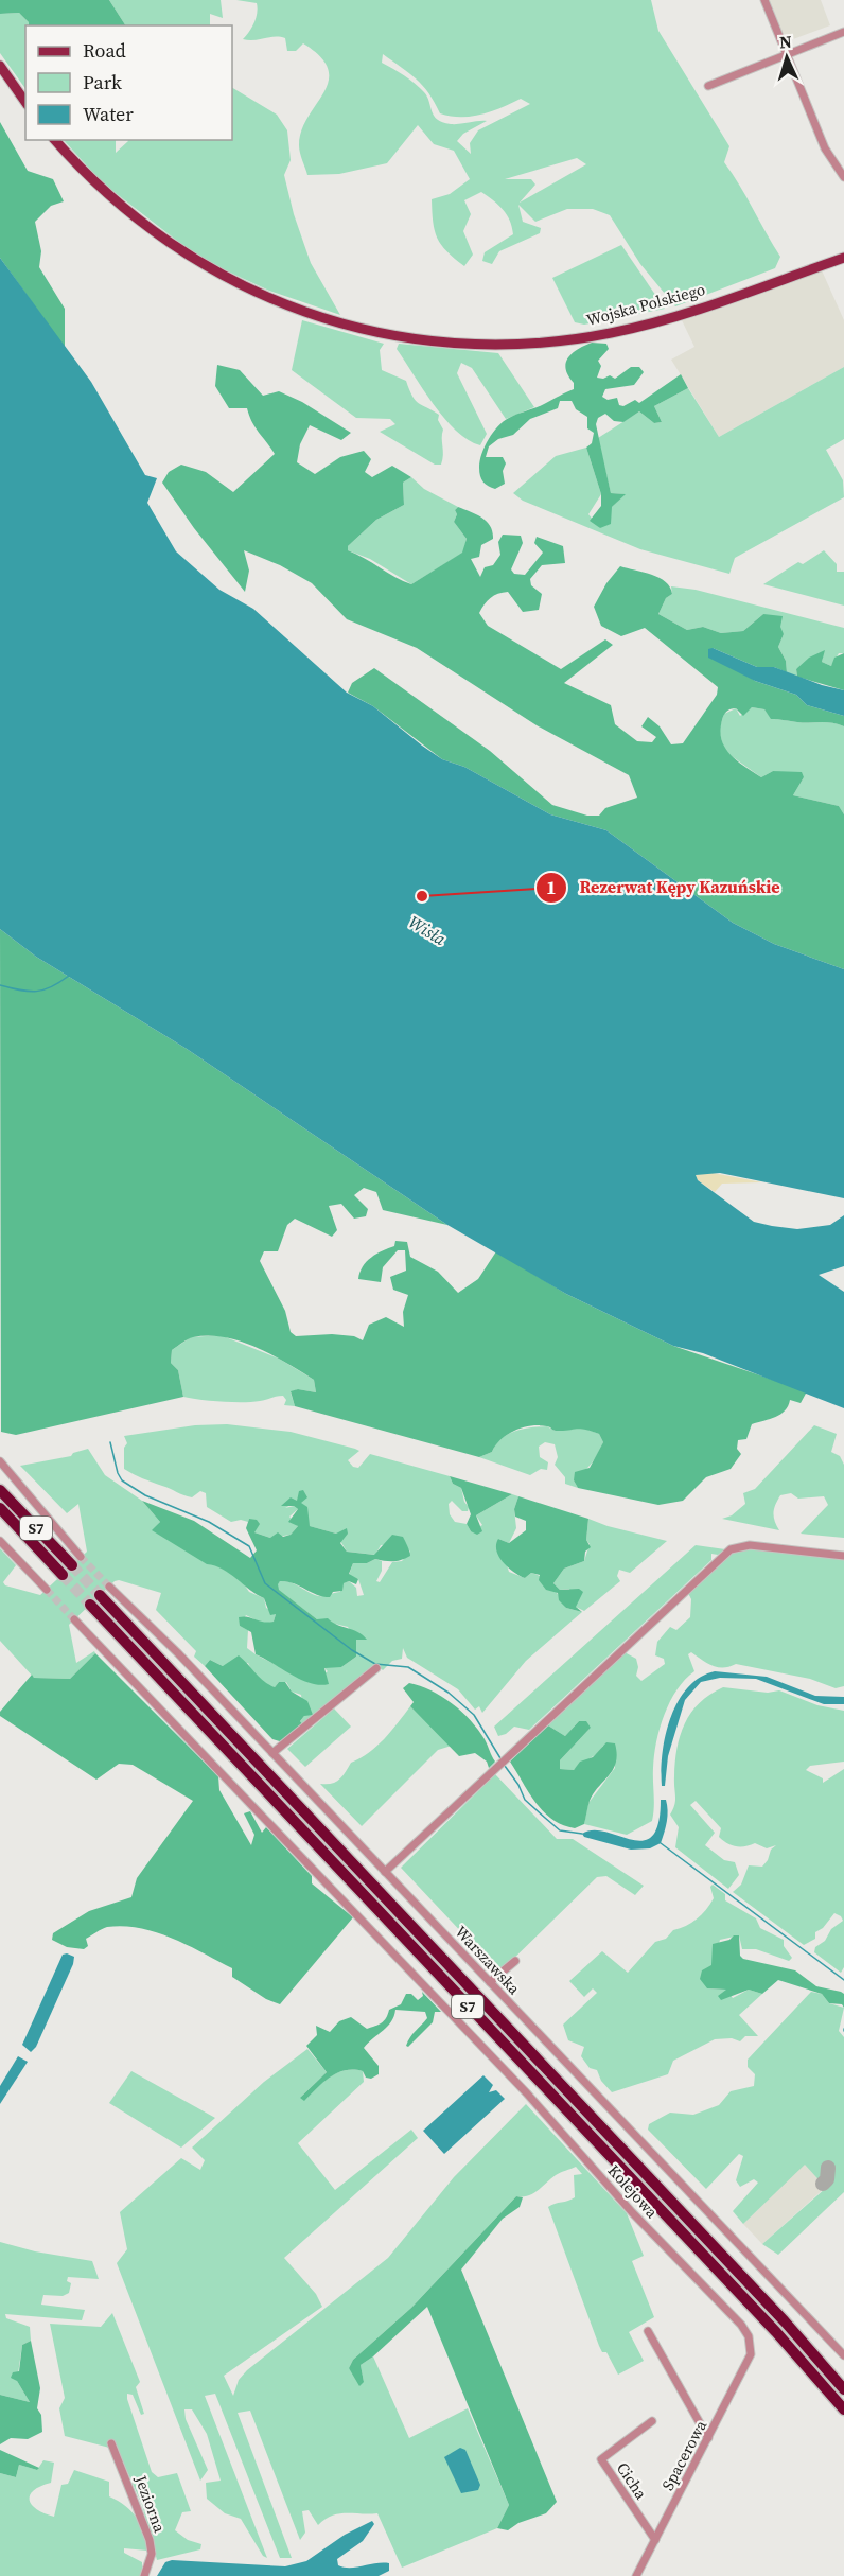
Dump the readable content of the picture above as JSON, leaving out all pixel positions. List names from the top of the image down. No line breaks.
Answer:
{"streets":{"highway":["S7"],"main road":["Wojska Polskiego"],"street":["Warszawska","Kolejowa","Spacerowa","Cicha","Jeziorna"]},"crossings":[["Kolejowa","Spacerowa"],["Spacerowa","Cicha"]],"water":["Wisła"],"places":["Rezerwat Kępy Kazuńskie"],"legend":["Road","Park","Water"],"north":"top"}
